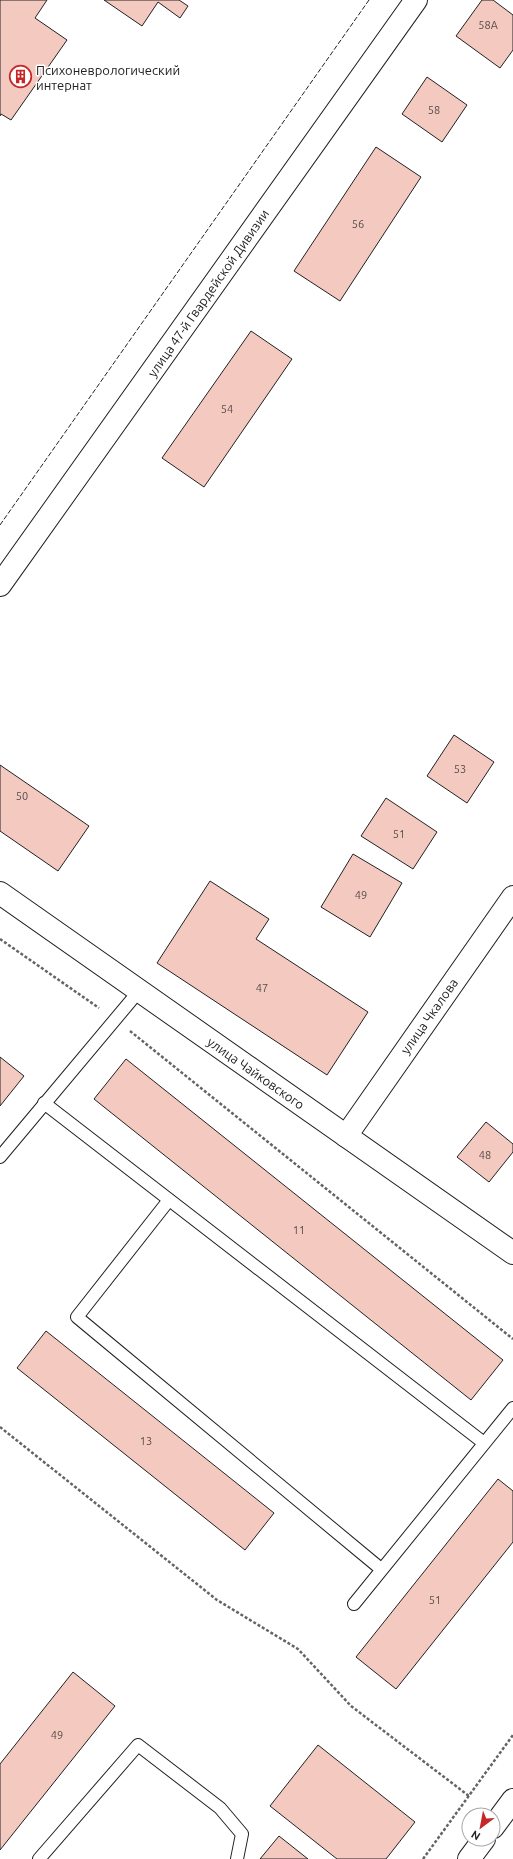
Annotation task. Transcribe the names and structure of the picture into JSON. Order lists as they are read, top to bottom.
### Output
{
  "streets": {
    "street": ["улица 47-й Гвардейской Дивизии", "улица Чкалова", "улица Чайковского"]
  },
  "crossings": [
    ["улица Чкалова", "улица Чайковского"]
  ],
  "places": {
    "building": ["Психоневрологический интернат"]
  },
  "house_numbers": [
    "58А",
    "58",
    "56",
    "54",
    "53",
    "50",
    "51",
    "49",
    "47",
    "48",
    "11",
    "13",
    "51",
    "49"
  ],
  "north": "bottom left"
}
